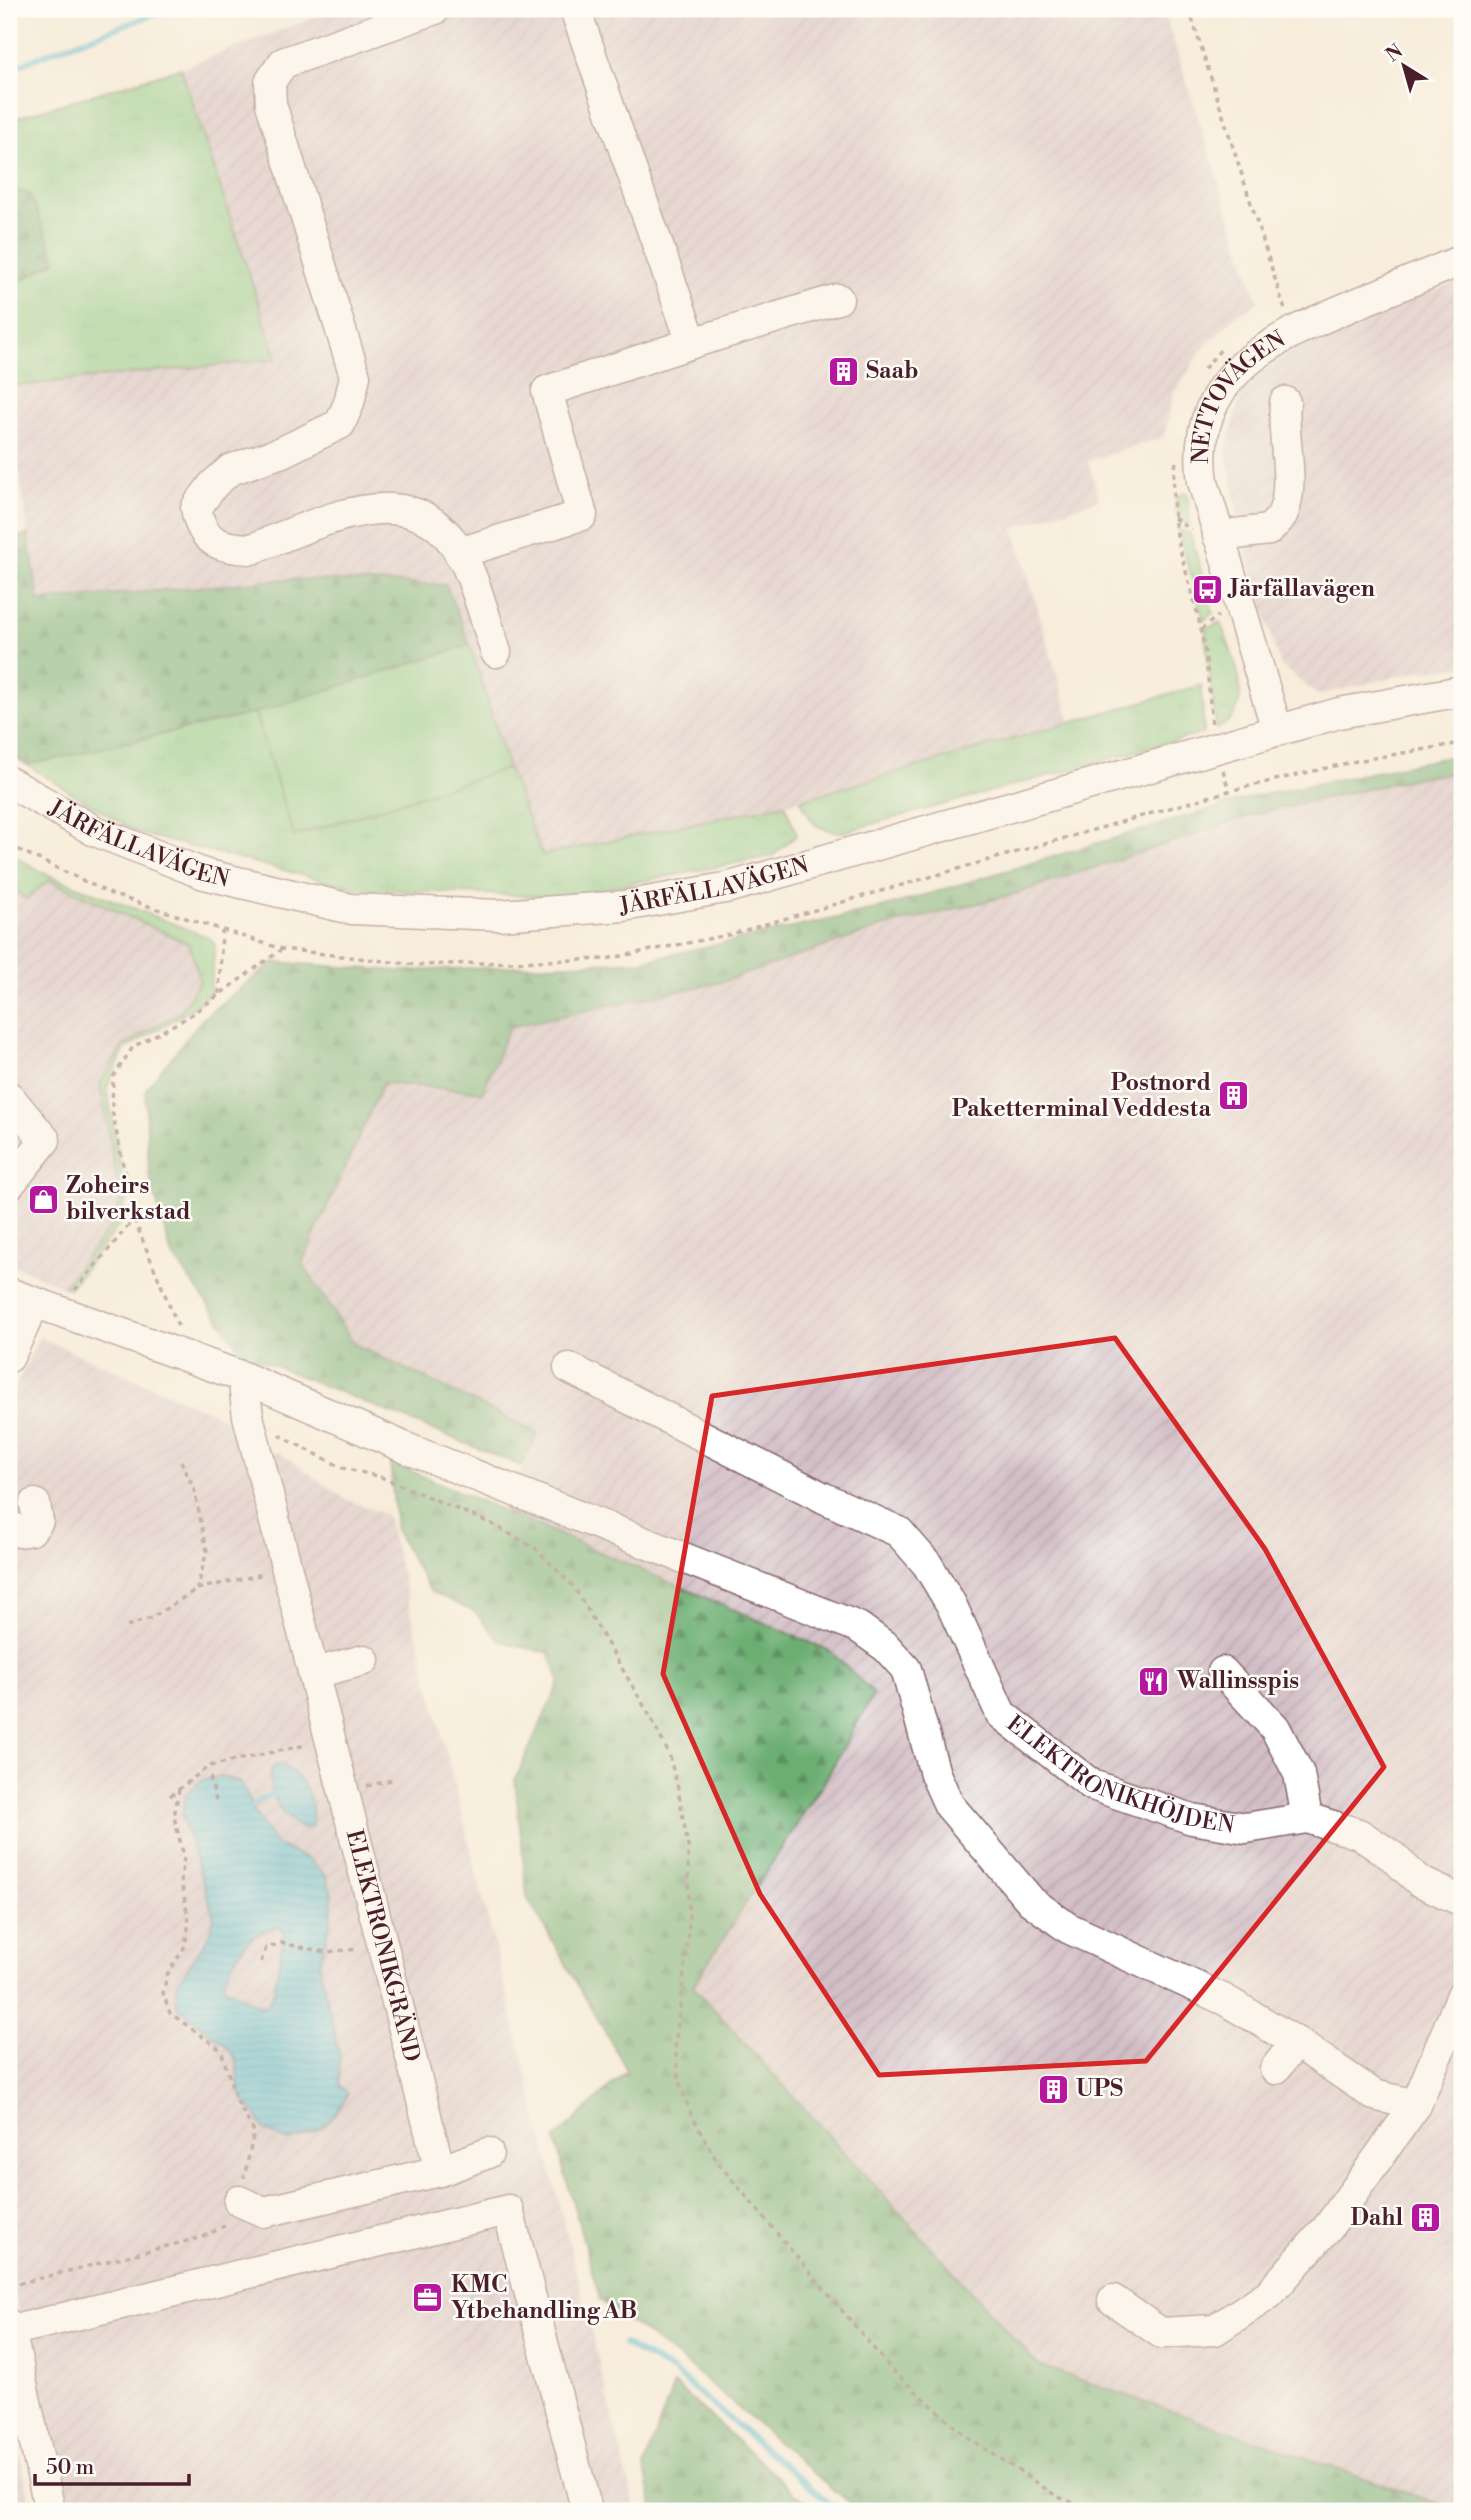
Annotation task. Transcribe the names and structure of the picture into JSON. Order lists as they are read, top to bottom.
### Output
{
  "streets": {
    "street": [
      "NETTOVÄGEN",
      "JÄRFÄLLAVÄGEN",
      "ELEKTRONIKHÖJDEN",
      "ELEKTRONIKGRÄND"
    ]
  },
  "crossings": [
    ["NETTOVÄGEN", "JÄRFÄLLAVÄGEN"]
  ],
  "places": {
    "building": [
      "Saab",
      "Postnord Paketterminal Veddesta",
      "UPS",
      "Dahl"
    ],
    "bus stop": ["Järfällavägen"],
    "shop": ["Zoheirs bilverkstad"],
    "restaurant": ["Wallinsspis"],
    "office": ["KMC Ytbehandling AB"]
  },
  "scale_bar": "50 m",
  "north": "top left"
}
